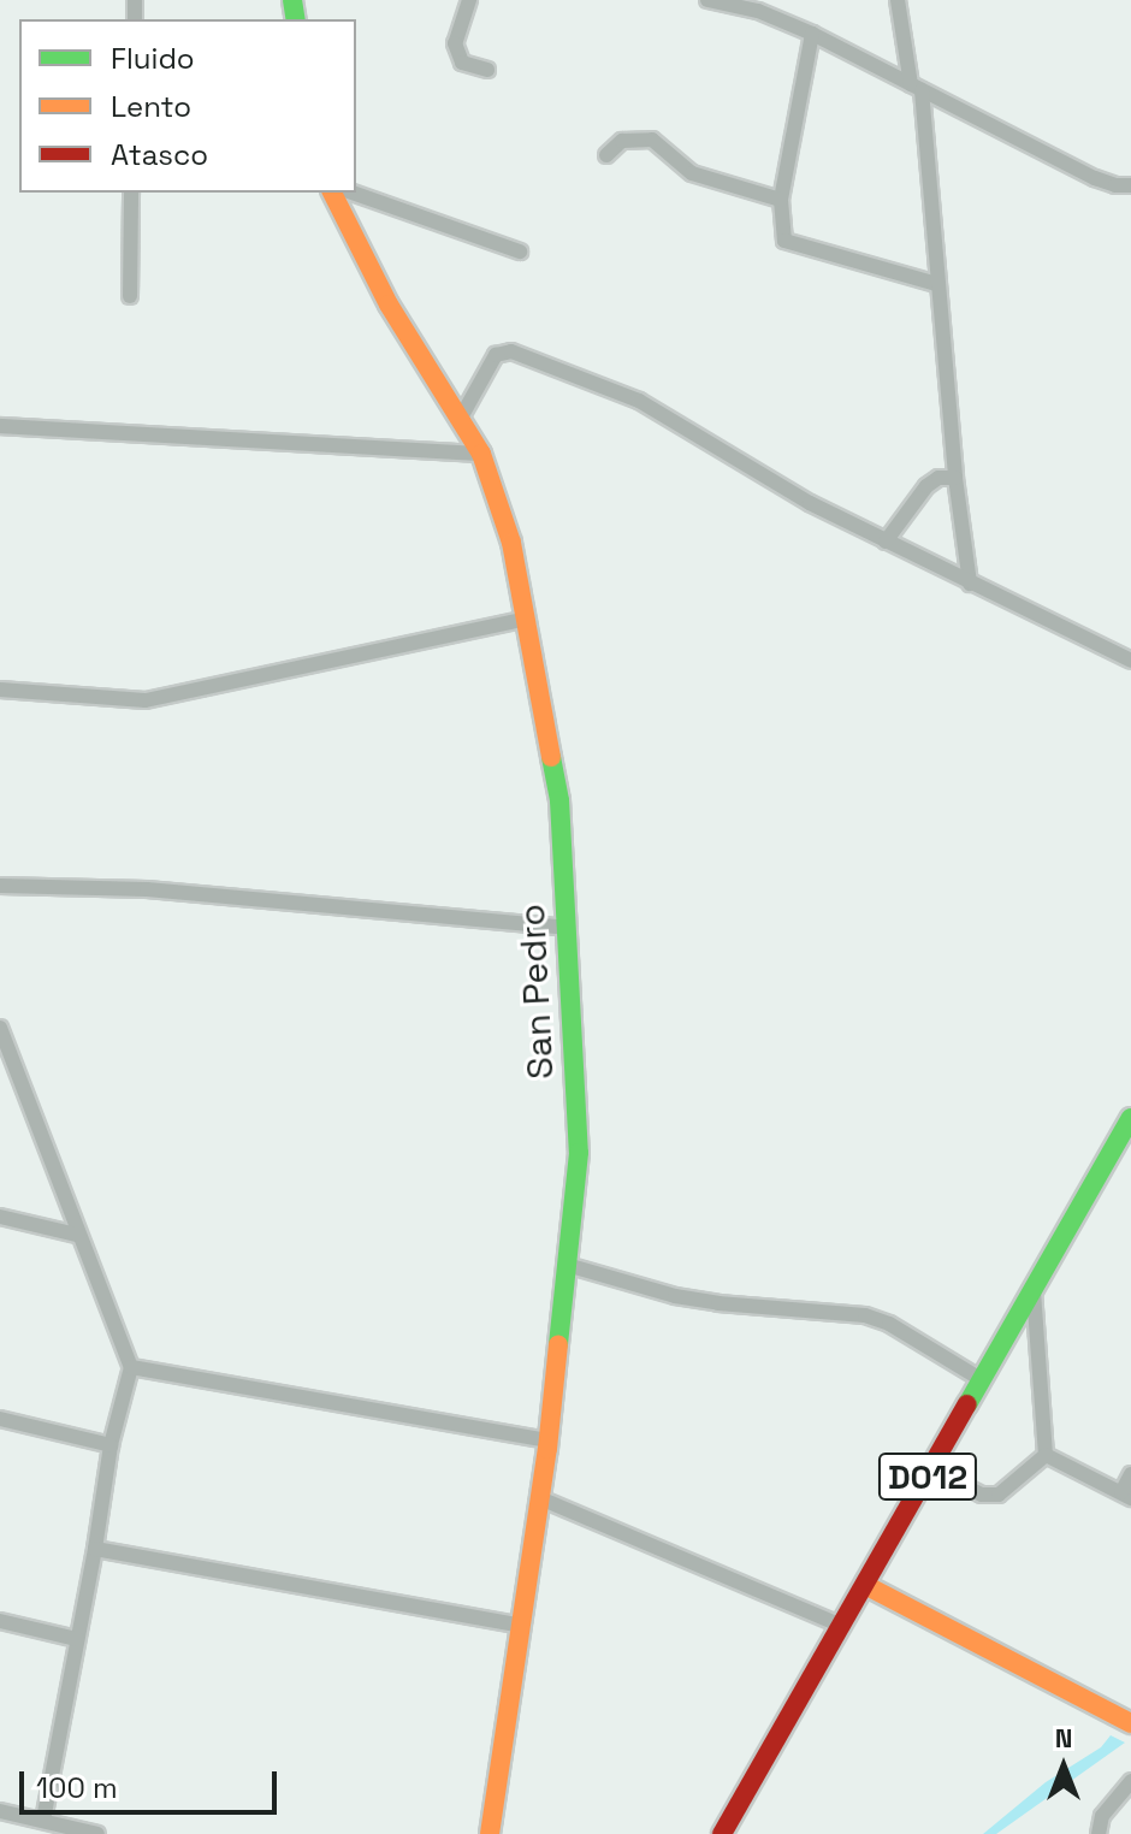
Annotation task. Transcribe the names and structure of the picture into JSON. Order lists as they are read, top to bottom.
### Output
{
  "streets": {
    "main road": ["San Pedro", "D012"]
  },
  "legend": ["Fluido", "Lento", "Atasco"],
  "scale_bar": "100 m",
  "north": "top"
}
